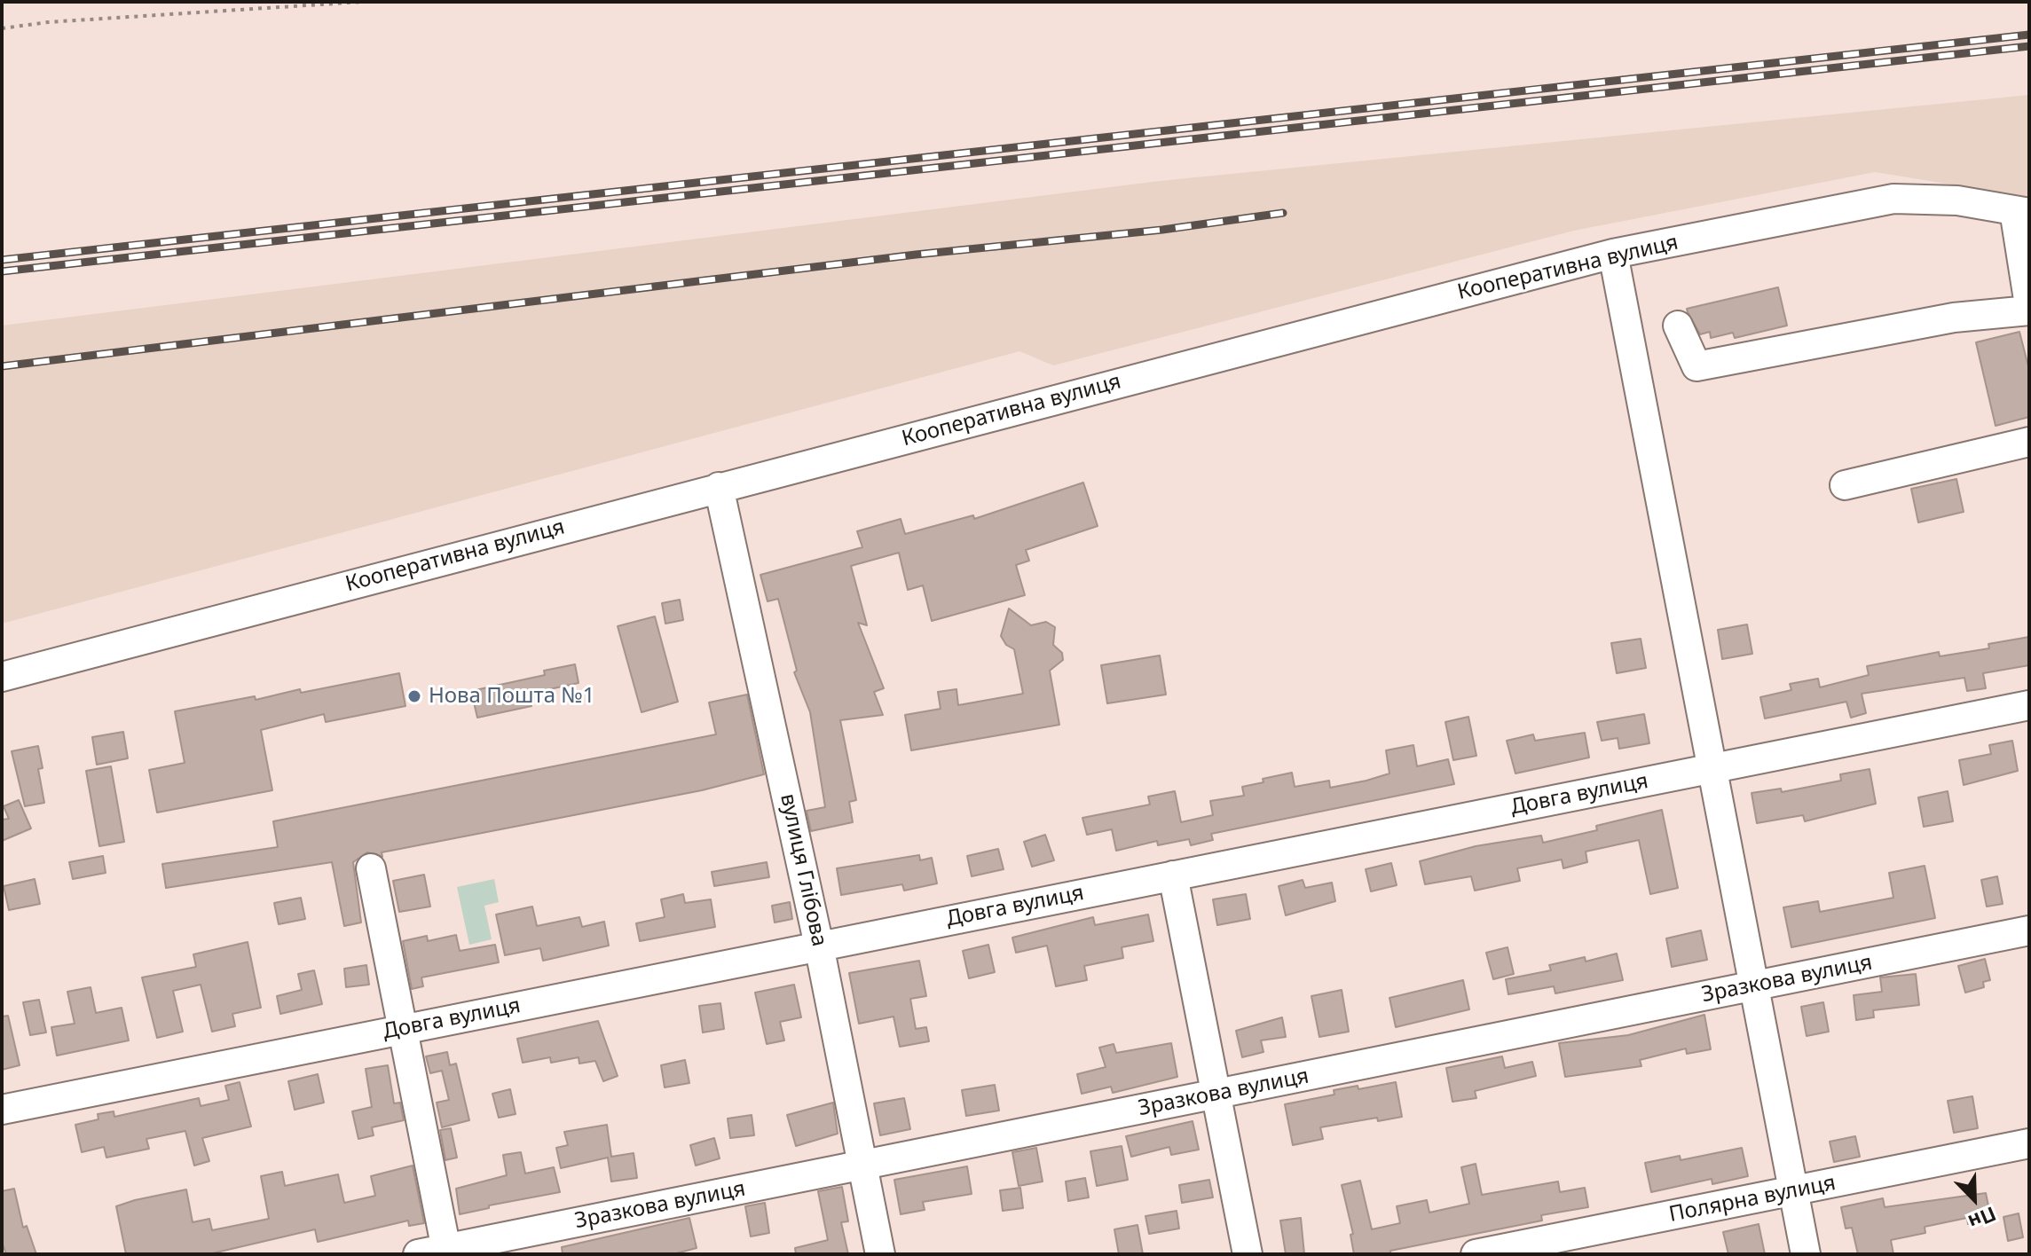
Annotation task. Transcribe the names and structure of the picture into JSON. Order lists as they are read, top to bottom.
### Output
{
  "streets": {
    "street": [
      "Кооперативна вулиця",
      "Довга вулиця",
      "вулиця Глібова",
      "Зразкова вулиця",
      "Полярна вулиця"
    ]
  },
  "crossings": [
    ["Кооперативна вулиця", "вулиця Глібова"],
    ["Довга вулиця", "вулиця Глібова"],
    ["вулиця Глібова", "Зразкова вулиця"]
  ],
  "places": ["Нова Пошта №1"],
  "north": "bottom right"
}
